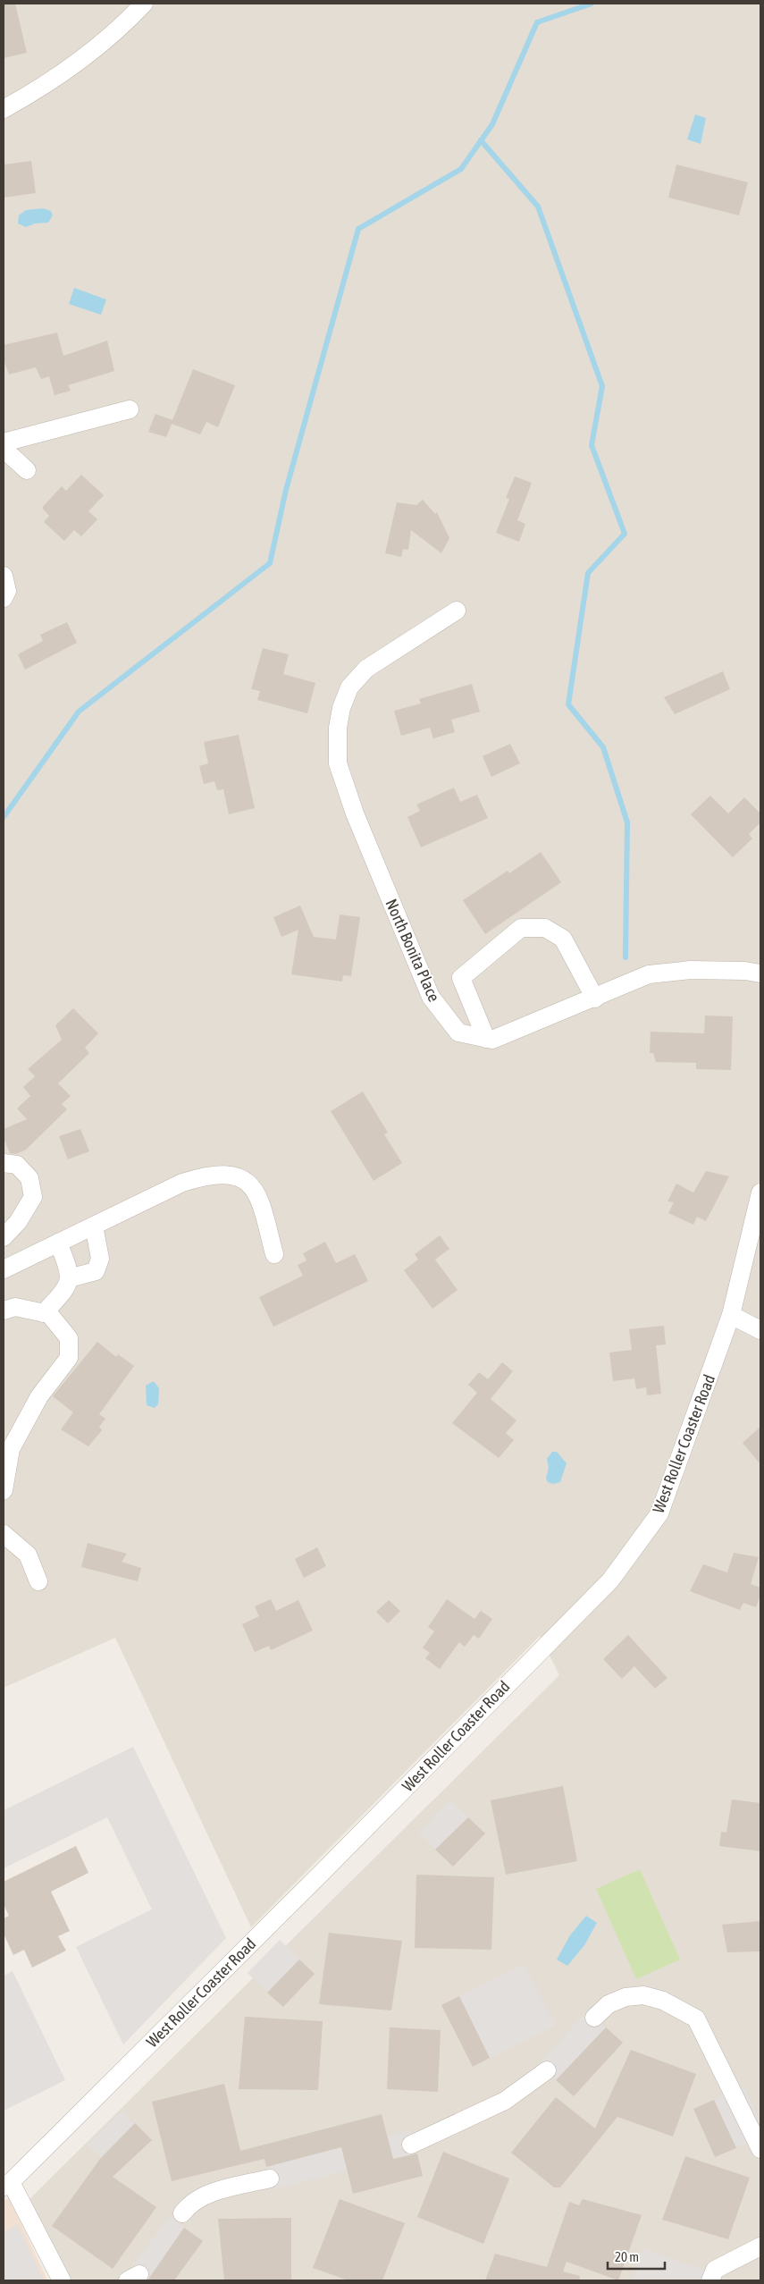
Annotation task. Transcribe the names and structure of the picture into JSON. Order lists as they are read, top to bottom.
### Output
{
  "streets": {
    "street": ["North Bonita Place", "West Roller Coaster Road"]
  },
  "scale_bar": "20 m"
}
